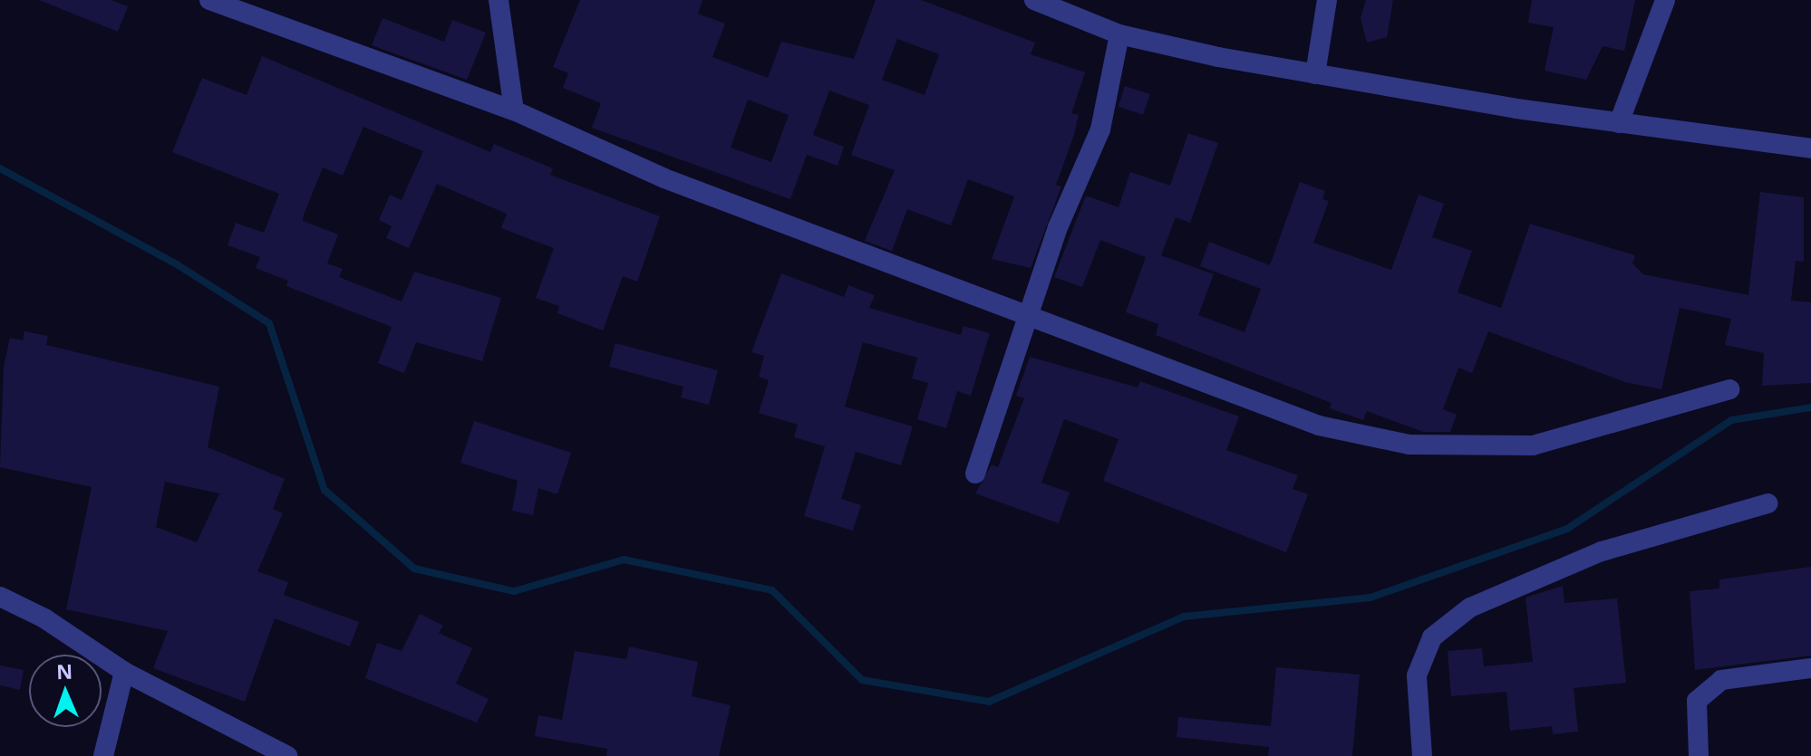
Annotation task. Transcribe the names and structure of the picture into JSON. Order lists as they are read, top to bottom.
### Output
{
  "north": "top"
}
